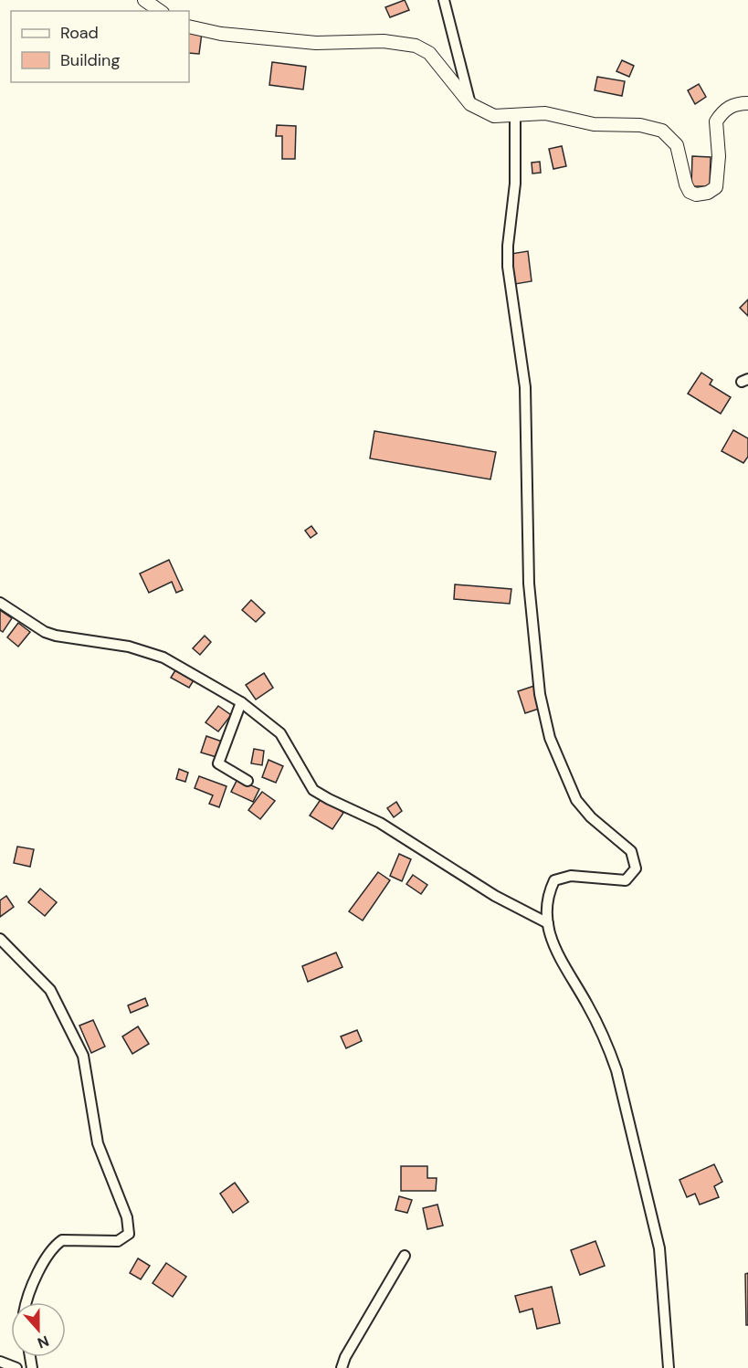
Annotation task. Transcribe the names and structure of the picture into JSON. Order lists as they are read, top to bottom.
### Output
{
  "legend": ["Road", "Building"],
  "north": "bottom"
}
